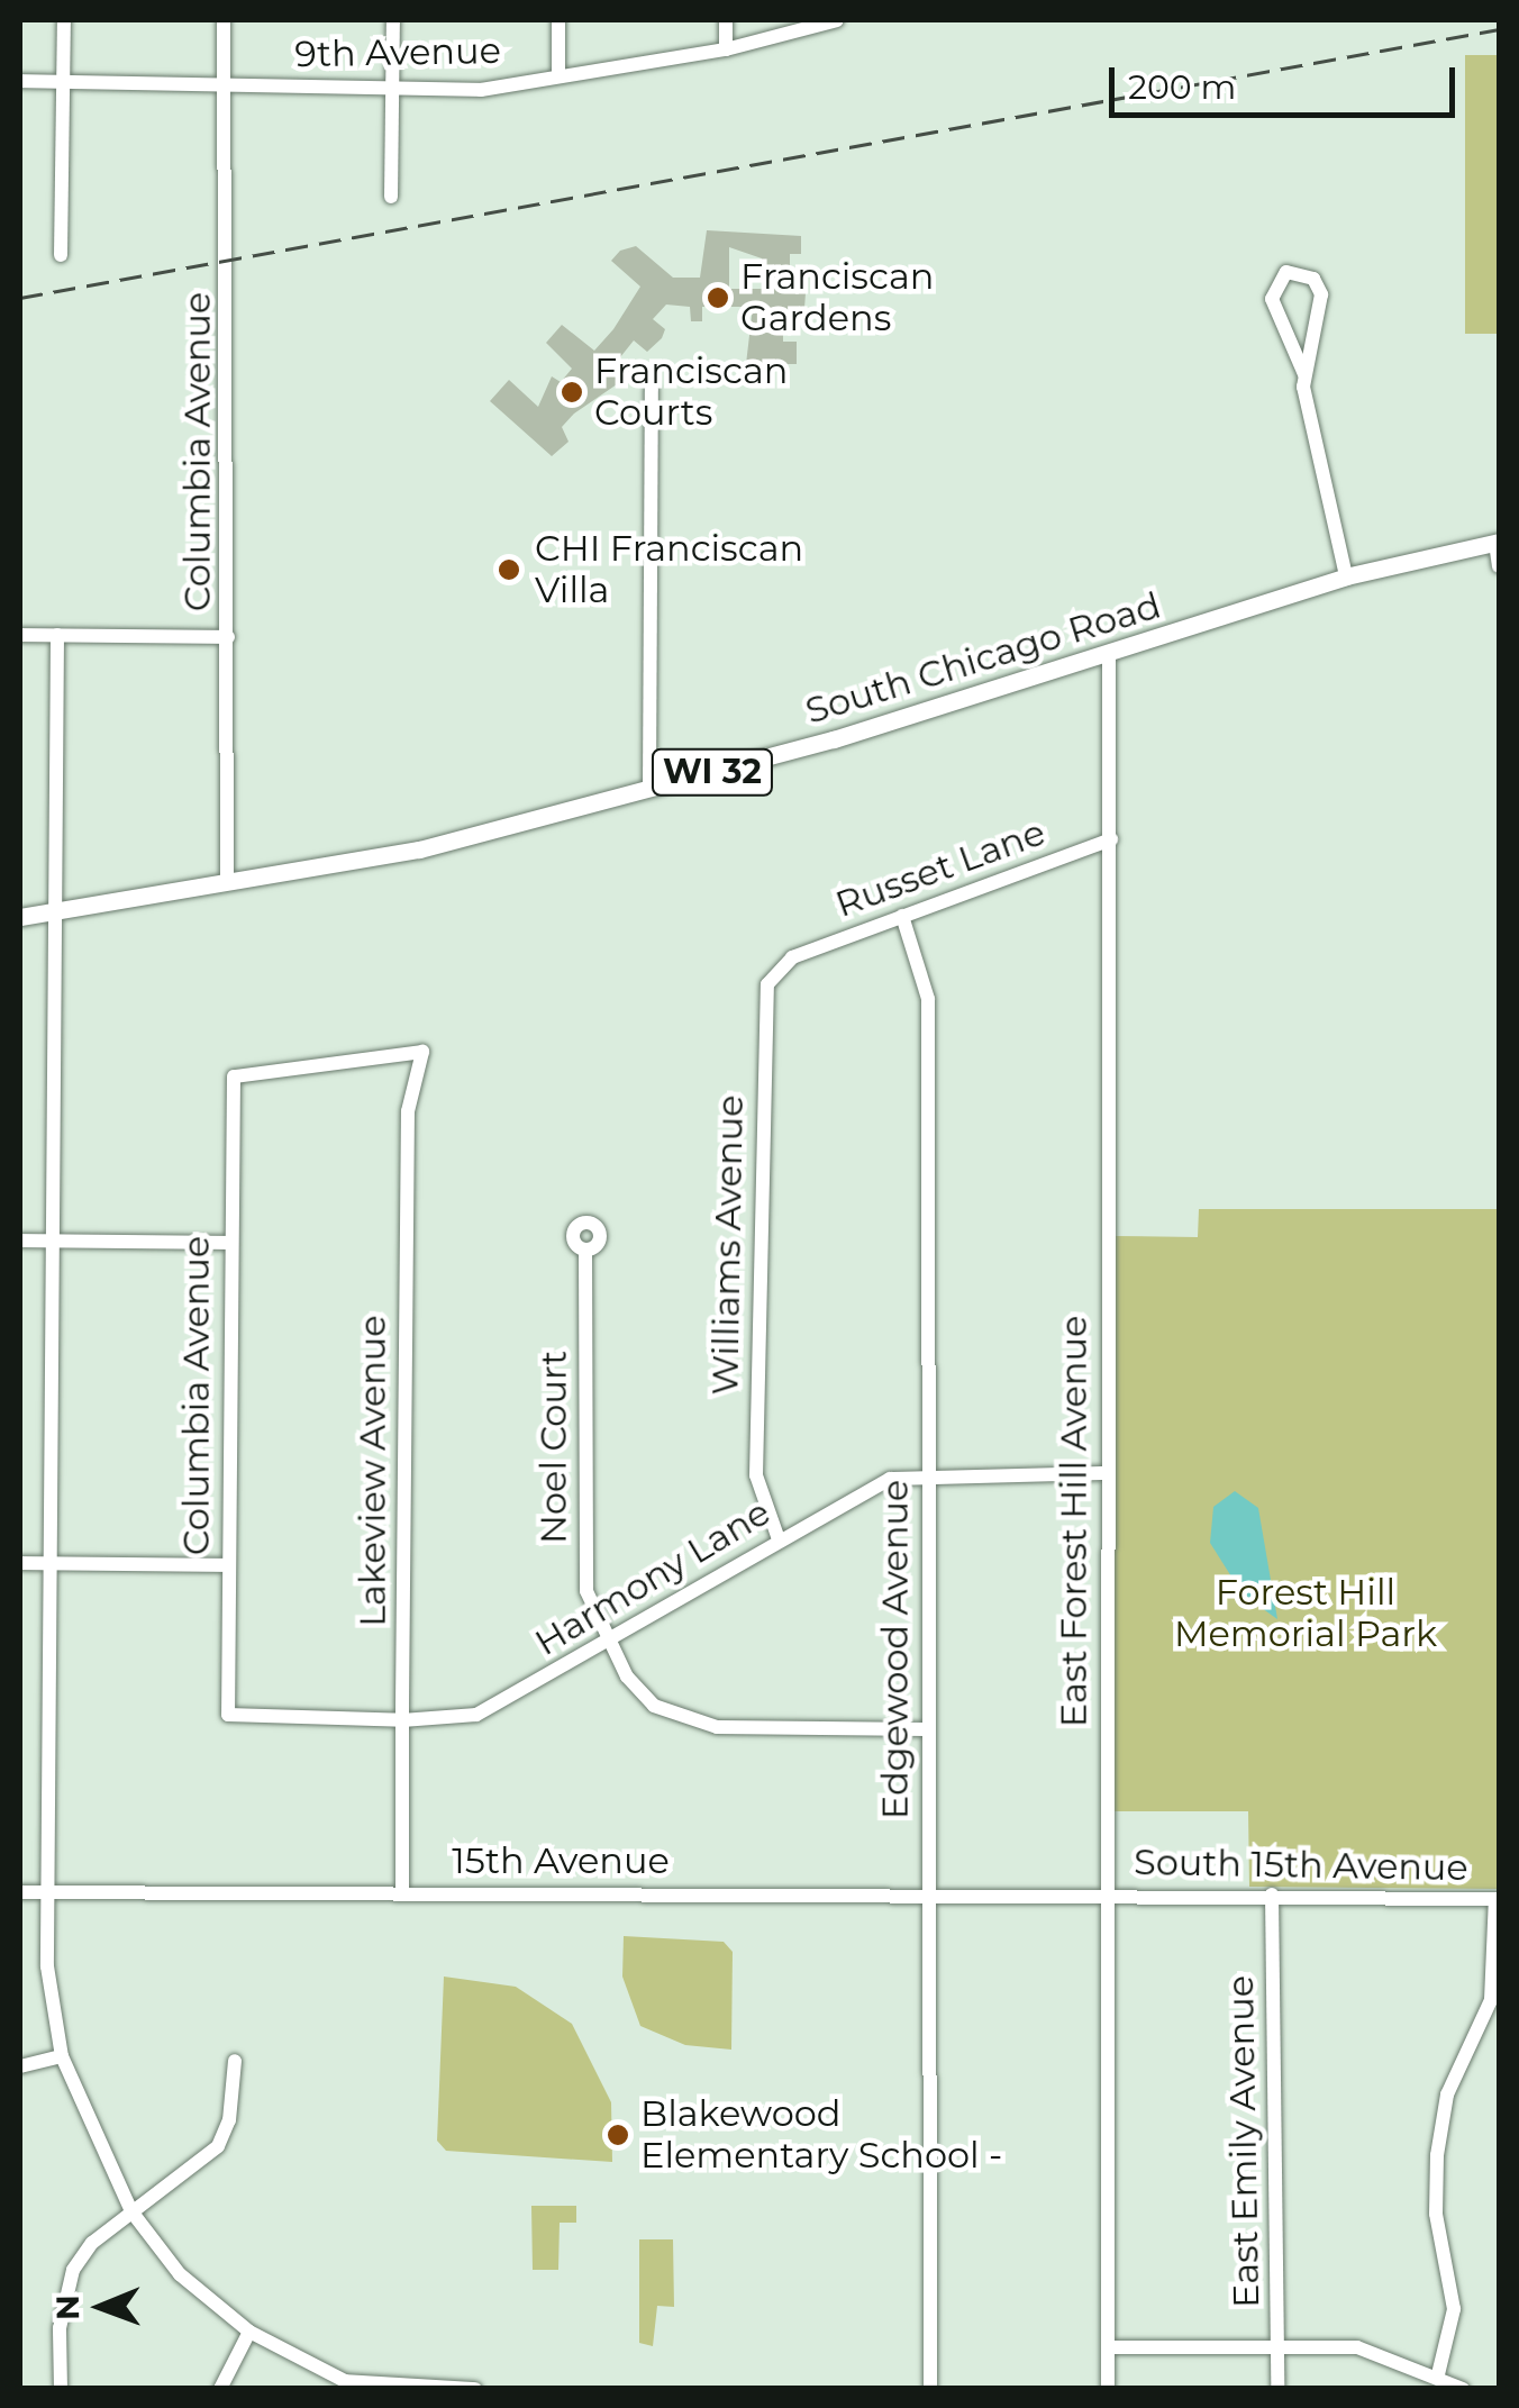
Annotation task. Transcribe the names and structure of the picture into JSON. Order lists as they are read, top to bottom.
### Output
{
  "streets": {
    "main road": ["South Chicago Road", "WI 32"],
    "street": [
      "9th Avenue",
      "Columbia Avenue",
      "Russet Lane",
      "Williams Avenue",
      "Noel Court",
      "Lakeview Avenue",
      "East Forest Hill Avenue",
      "Harmony Lane",
      "Edgewood Avenue",
      "15th Avenue",
      "South 15th Avenue",
      "East Emily Avenue"
    ]
  },
  "crossings": [
    ["9th Avenue", "Columbia Avenue"],
    ["Columbia Avenue", "South Chicago Road"],
    ["Columbia Avenue", "Lakeview Avenue"],
    ["Columbia Avenue", "Harmony Lane"],
    ["South Chicago Road", "East Forest Hill Avenue"],
    ["Russet Lane", "Williams Avenue"],
    ["Russet Lane", "East Forest Hill Avenue"],
    ["Russet Lane", "Edgewood Avenue"],
    ["Williams Avenue", "Harmony Lane"],
    ["Noel Court", "Harmony Lane"],
    ["Noel Court", "Edgewood Avenue"],
    ["Lakeview Avenue", "Harmony Lane"],
    ["Lakeview Avenue", "15th Avenue"],
    ["East Forest Hill Avenue", "Harmony Lane"],
    ["East Forest Hill Avenue", "15th Avenue"],
    ["East Forest Hill Avenue", "South 15th Avenue"],
    ["Harmony Lane", "Edgewood Avenue"],
    ["Edgewood Avenue", "15th Avenue"],
    ["15th Avenue", "South 15th Avenue"],
    ["South 15th Avenue", "East Emily Avenue"]
  ],
  "parks": ["Forest Hill Memorial Park"],
  "places": [
    "Franciscan Gardens",
    "Franciscan Courts",
    "CHI Franciscan Villa",
    "Blakewood Elementary School -"
  ],
  "scale_bar": "200 m",
  "north": "left"
}
